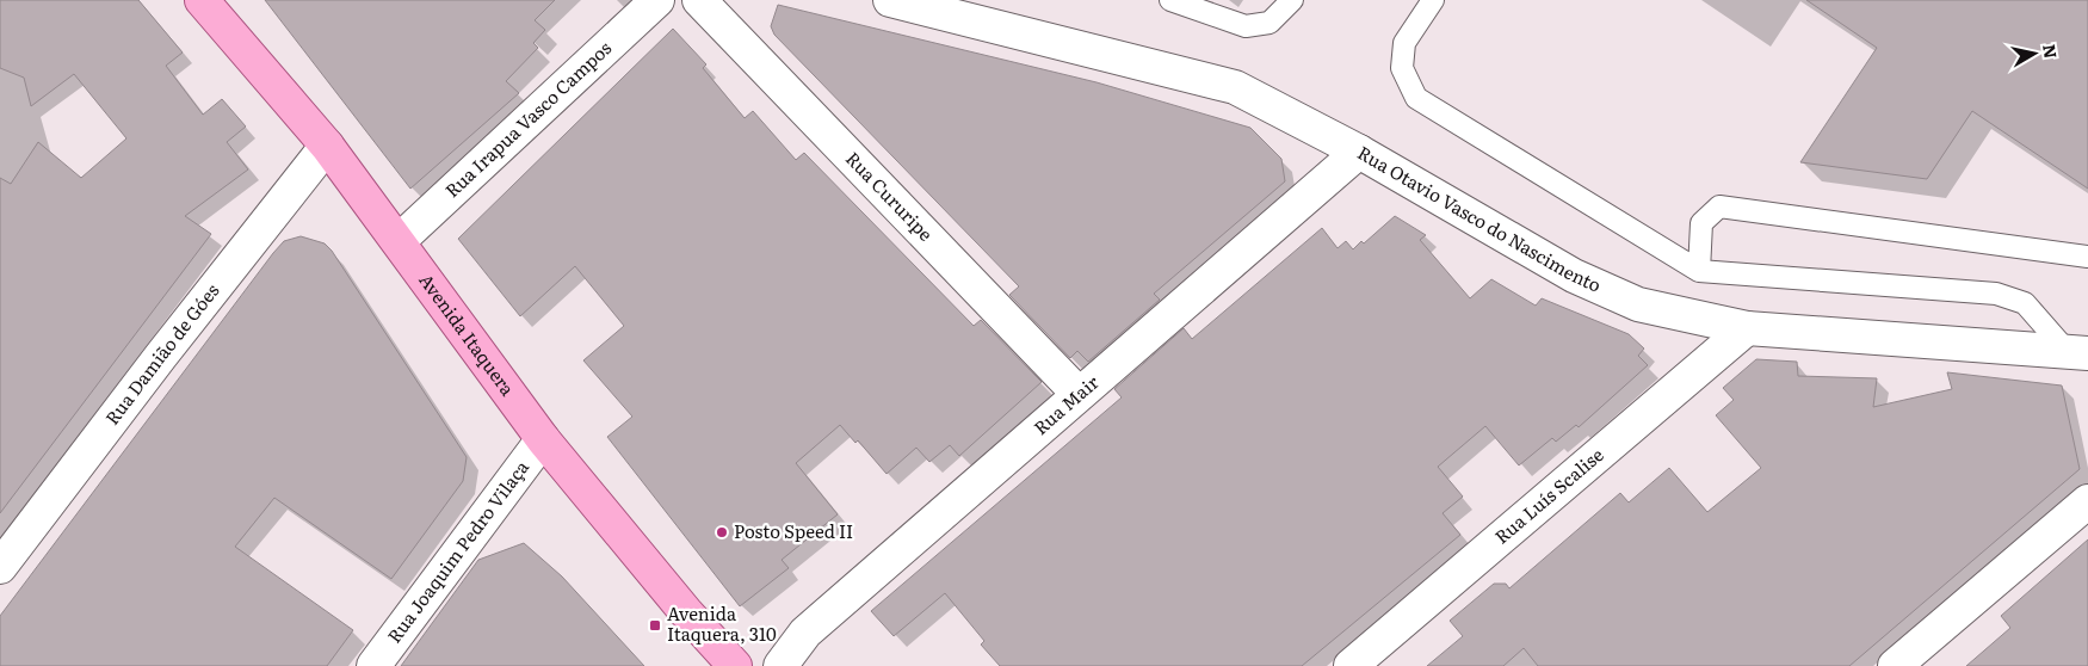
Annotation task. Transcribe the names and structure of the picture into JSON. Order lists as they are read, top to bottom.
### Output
{
  "streets": {
    "main road": ["Avenida Itaquera"],
    "street": [
      "Rua Irapua Vasco Campos",
      "Rua Cururipe",
      "Rua Otavio Vasco do Nascimento",
      "Rua Damião de Góes",
      "Rua Mair",
      "Rua Luís Scalise",
      "Rua Joaquim Pedro Vilaça"
    ]
  },
  "crossings": [
    ["Rua Irapua Vasco Campos", "Avenida Itaquera"],
    ["Rua Cururipe", "Rua Mair"],
    ["Rua Otavio Vasco do Nascimento", "Rua Mair"],
    ["Rua Otavio Vasco do Nascimento", "Rua Luís Scalise"],
    ["Avenida Itaquera", "Rua Damião de Góes"],
    ["Avenida Itaquera", "Rua Joaquim Pedro Vilaça"]
  ],
  "places": {
    "other": ["Posto Speed II"],
    "transit": ["Avenida Itaquera, 310"]
  },
  "north": "right"
}
